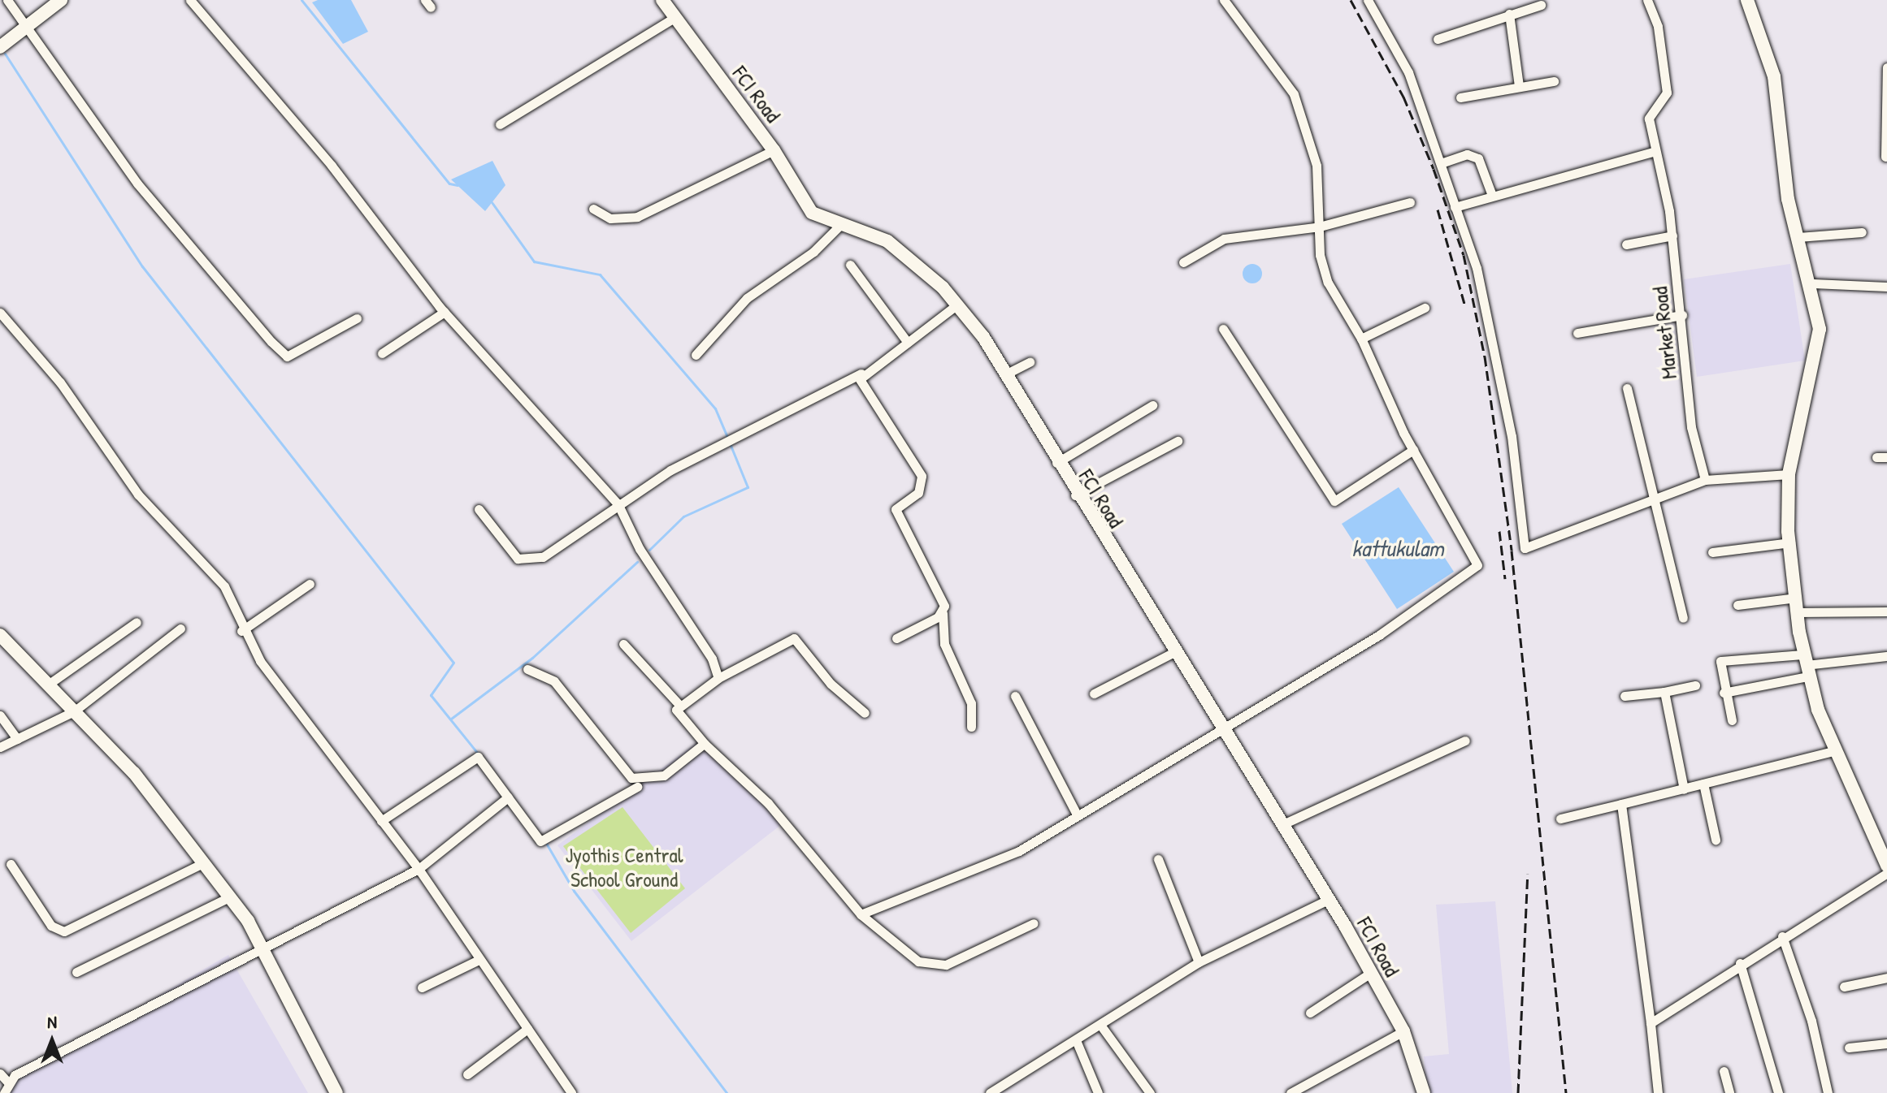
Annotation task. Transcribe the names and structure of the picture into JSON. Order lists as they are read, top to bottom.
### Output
{
  "streets": {
    "street": ["FCI Road", "Market Road"]
  },
  "water": ["kattukulam"],
  "parks": ["Jyothis Central School Ground"],
  "north": "top"
}
